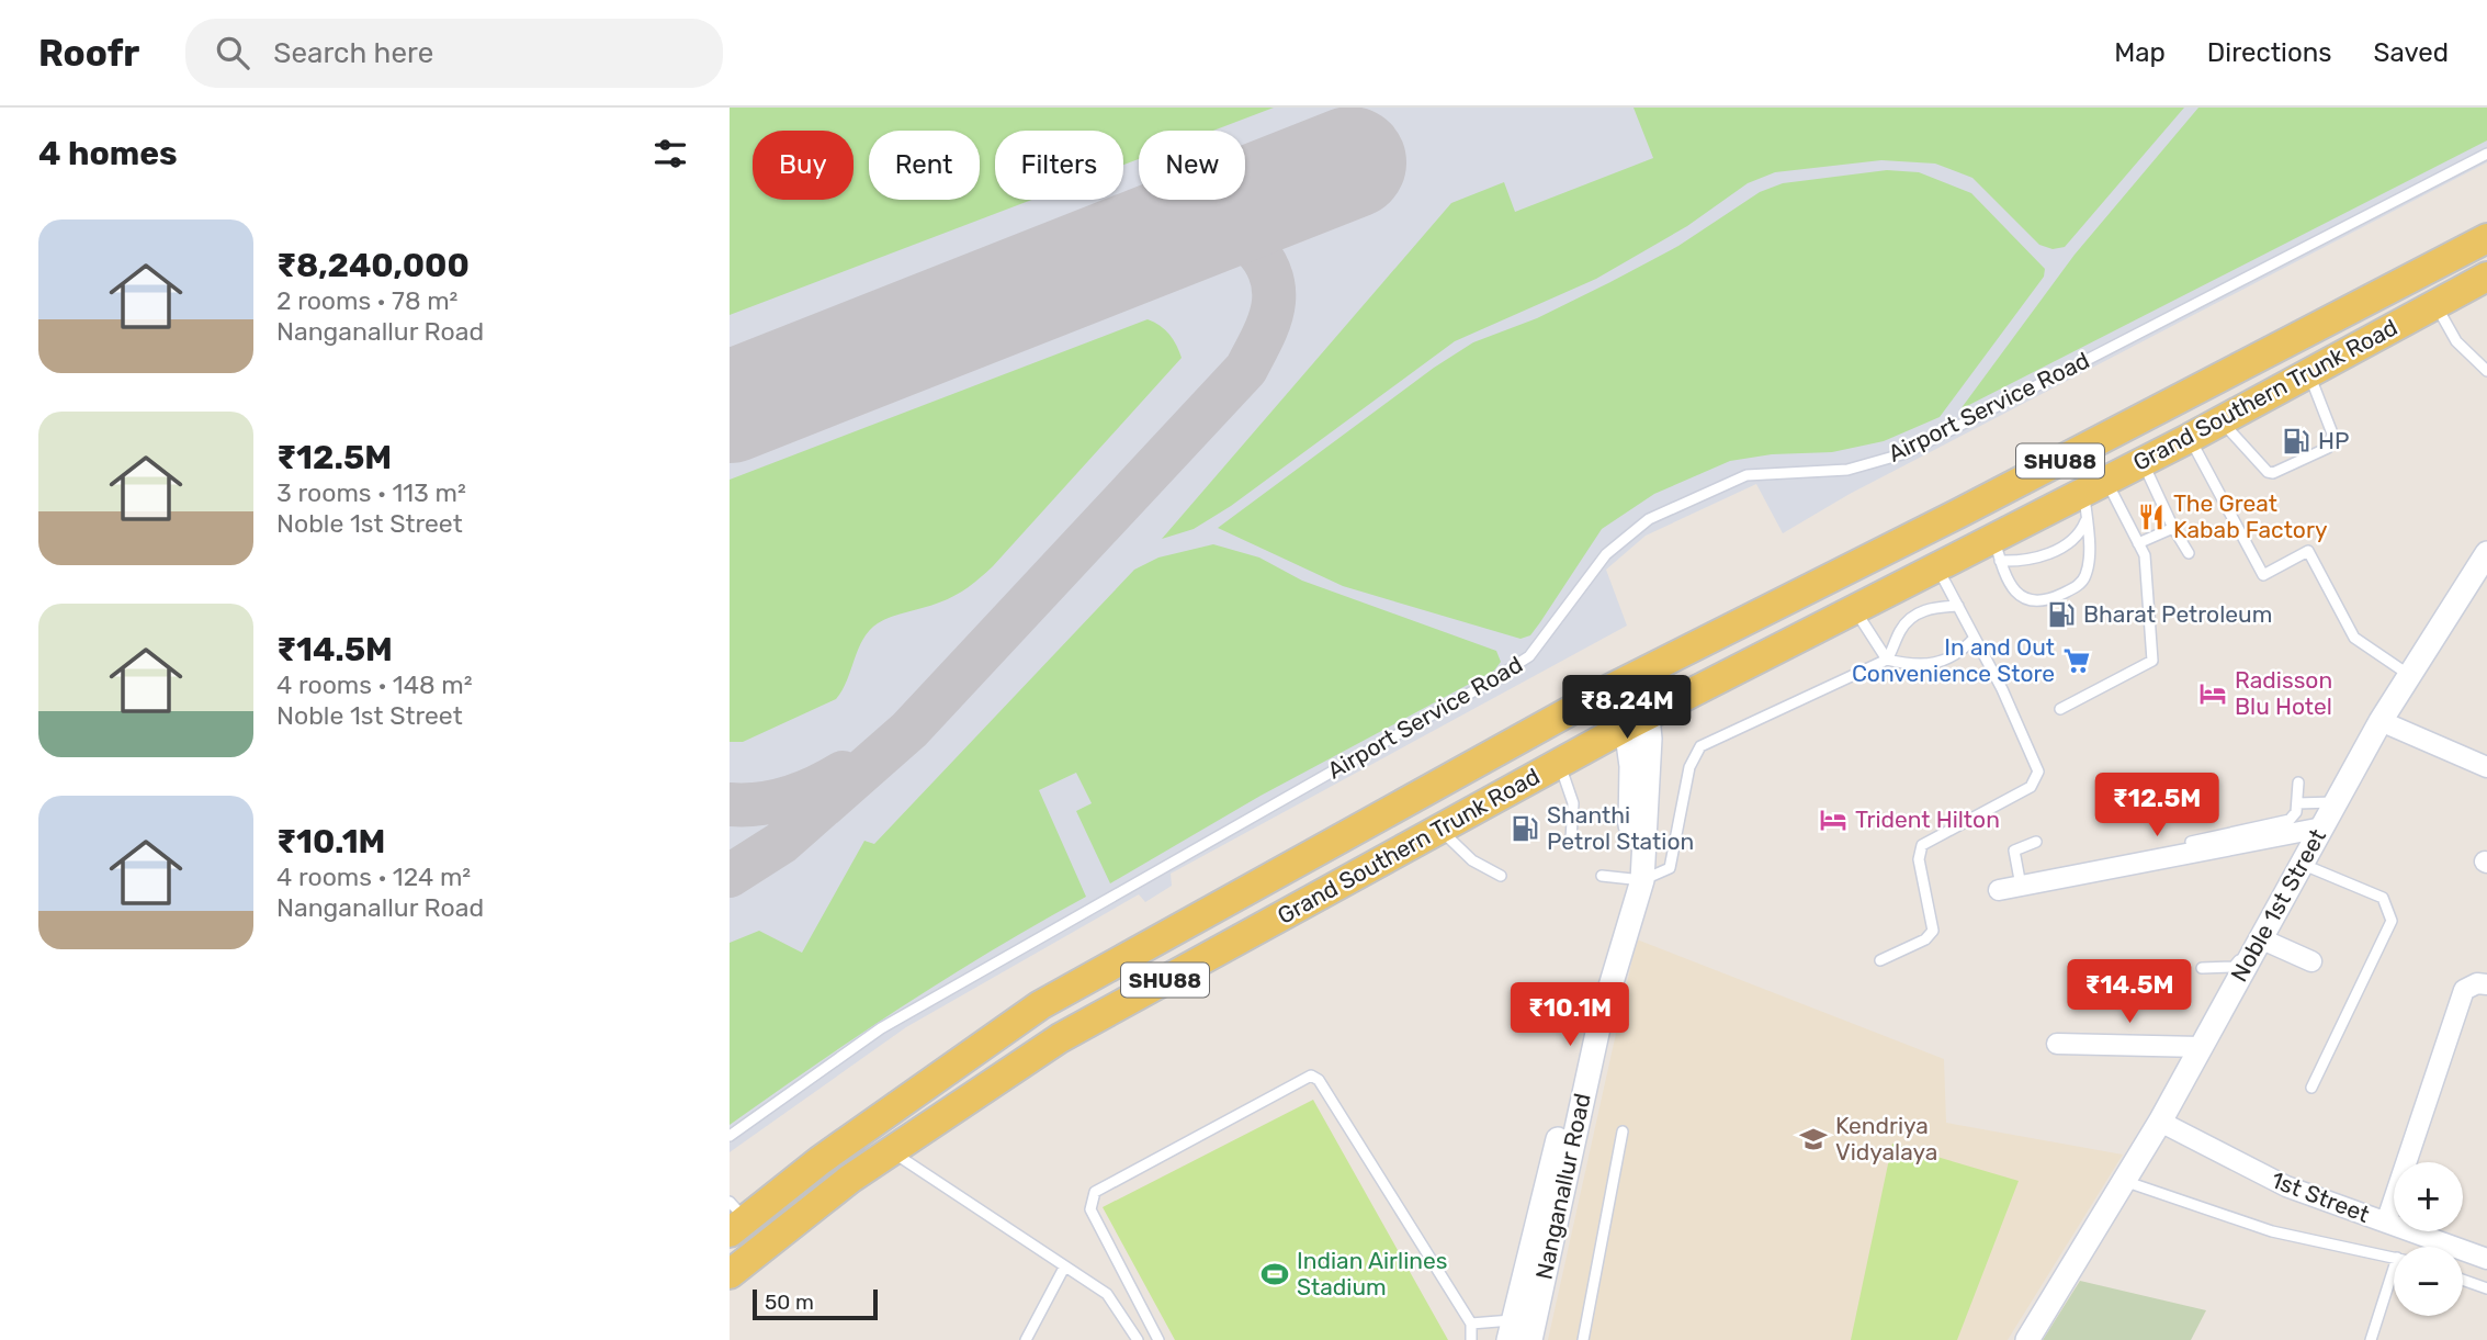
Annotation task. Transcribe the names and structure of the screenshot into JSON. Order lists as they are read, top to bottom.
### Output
{
  "streets": {
    "main road": ["Grand Southern Trunk Road", "SHU88"],
    "street": ["Noble 1st Street", "Nanganallur Road", "1st Street"],
    "lane": ["Airport Service Road"]
  },
  "crossings": [
    ["Grand Southern Trunk Road", "Nanganallur Road"],
    ["Noble 1st Street", "1st Street"]
  ],
  "places": {
    "fuel station": ["HP", "Bharat Petroleum", "Shanthi Petrol Station"],
    "restaurant": ["The Great Kabab Factory"],
    "supermarket": ["In and Out Convenience Store"],
    "hotel": ["Radisson Blu Hotel", "Trident Hilton"],
    "school or university": ["Kendriya Vidyalaya"],
    "sports": ["Indian Airlines Stadium"]
  },
  "scale_bar": "50 m",
  "page": {
    "header": "Roofr",
    "search": "Search here",
    "nav": ["Map", "Directions", "Saved"],
    "heading": "4 homes",
    "chip": [
      "Buy",
      "Rent",
      "Filters",
      "New"
    ],
    "list": [
      {
        "name": "₹8,240,000",
        "note": "2 rooms · 78 m² · Nanganallur Road"
      },
      {
        "name": "₹12.5M",
        "note": "3 rooms · 113 m² · Noble 1st Street"
      },
      {
        "name": "₹14.5M",
        "note": "4 rooms · 148 m² · Noble 1st Street"
      },
      {
        "name": "₹10.1M",
        "note": "4 rooms · 124 m² · Nanganallur Road"
      }
    ],
    "price": [
      "₹8.24M",
      "₹12.5M",
      "₹14.5M",
      "₹10.1M"
    ],
    "map_buttons": ["+", "−"],
    "scale": "50 m"
  }
}
